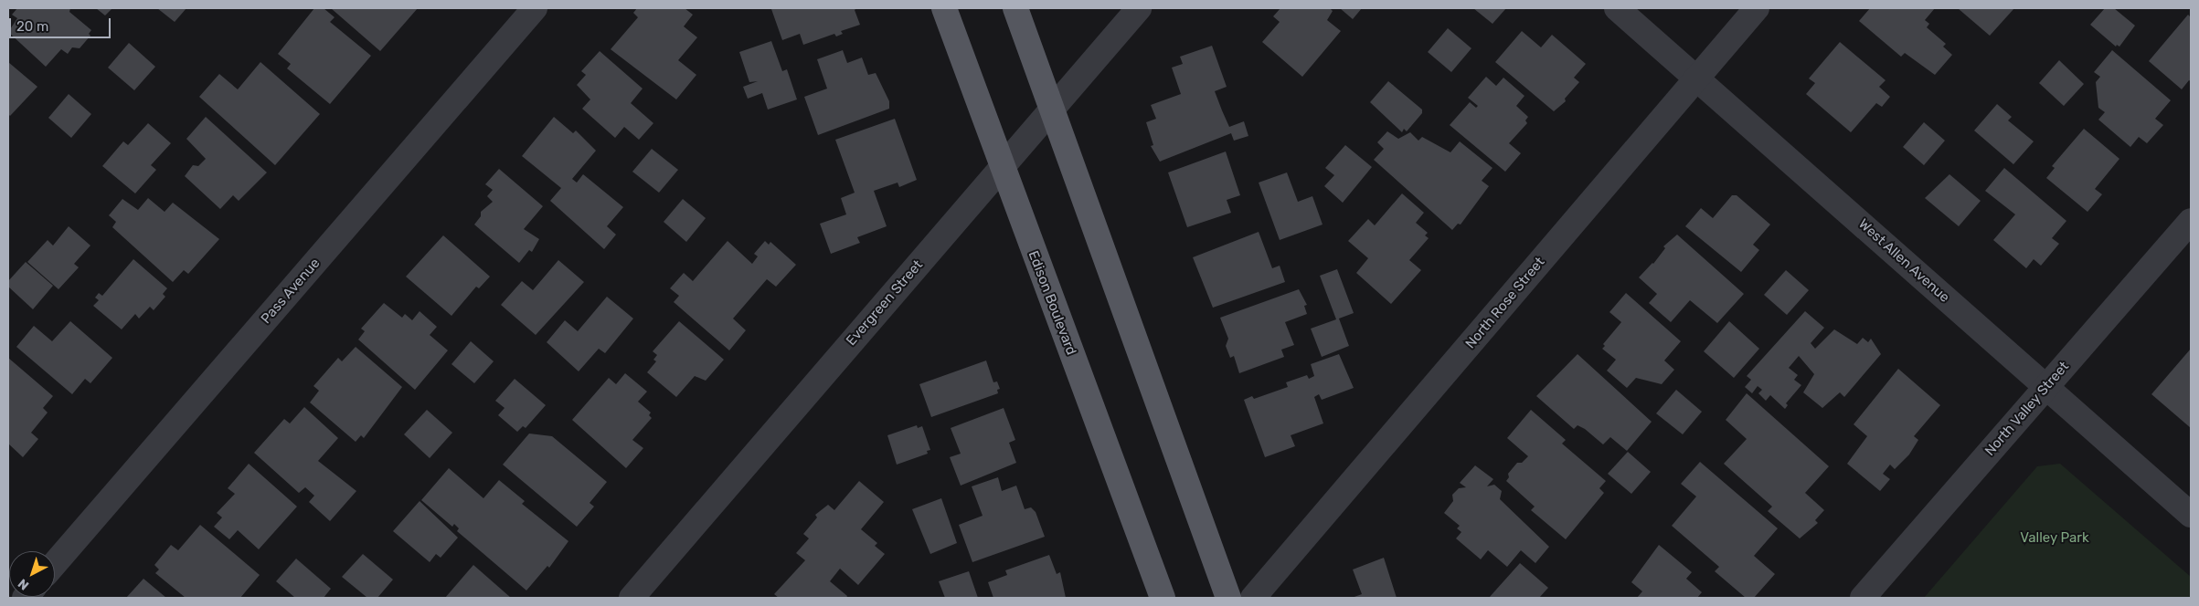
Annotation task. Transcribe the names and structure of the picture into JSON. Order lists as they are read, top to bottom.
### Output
{
  "streets": {
    "main road": ["Edison Boulevard"],
    "street": [
      "West Allen Avenue",
      "Pass Avenue",
      "Evergreen Street",
      "North Rose Street",
      "North Valley Street"
    ]
  },
  "crossings": [
    ["West Allen Avenue", "North Rose Street"],
    ["West Allen Avenue", "North Valley Street"],
    ["Evergreen Street", "Edison Boulevard"]
  ],
  "parks": ["Valley Park"],
  "scale_bar": "20 m",
  "north": "bottom left"
}
